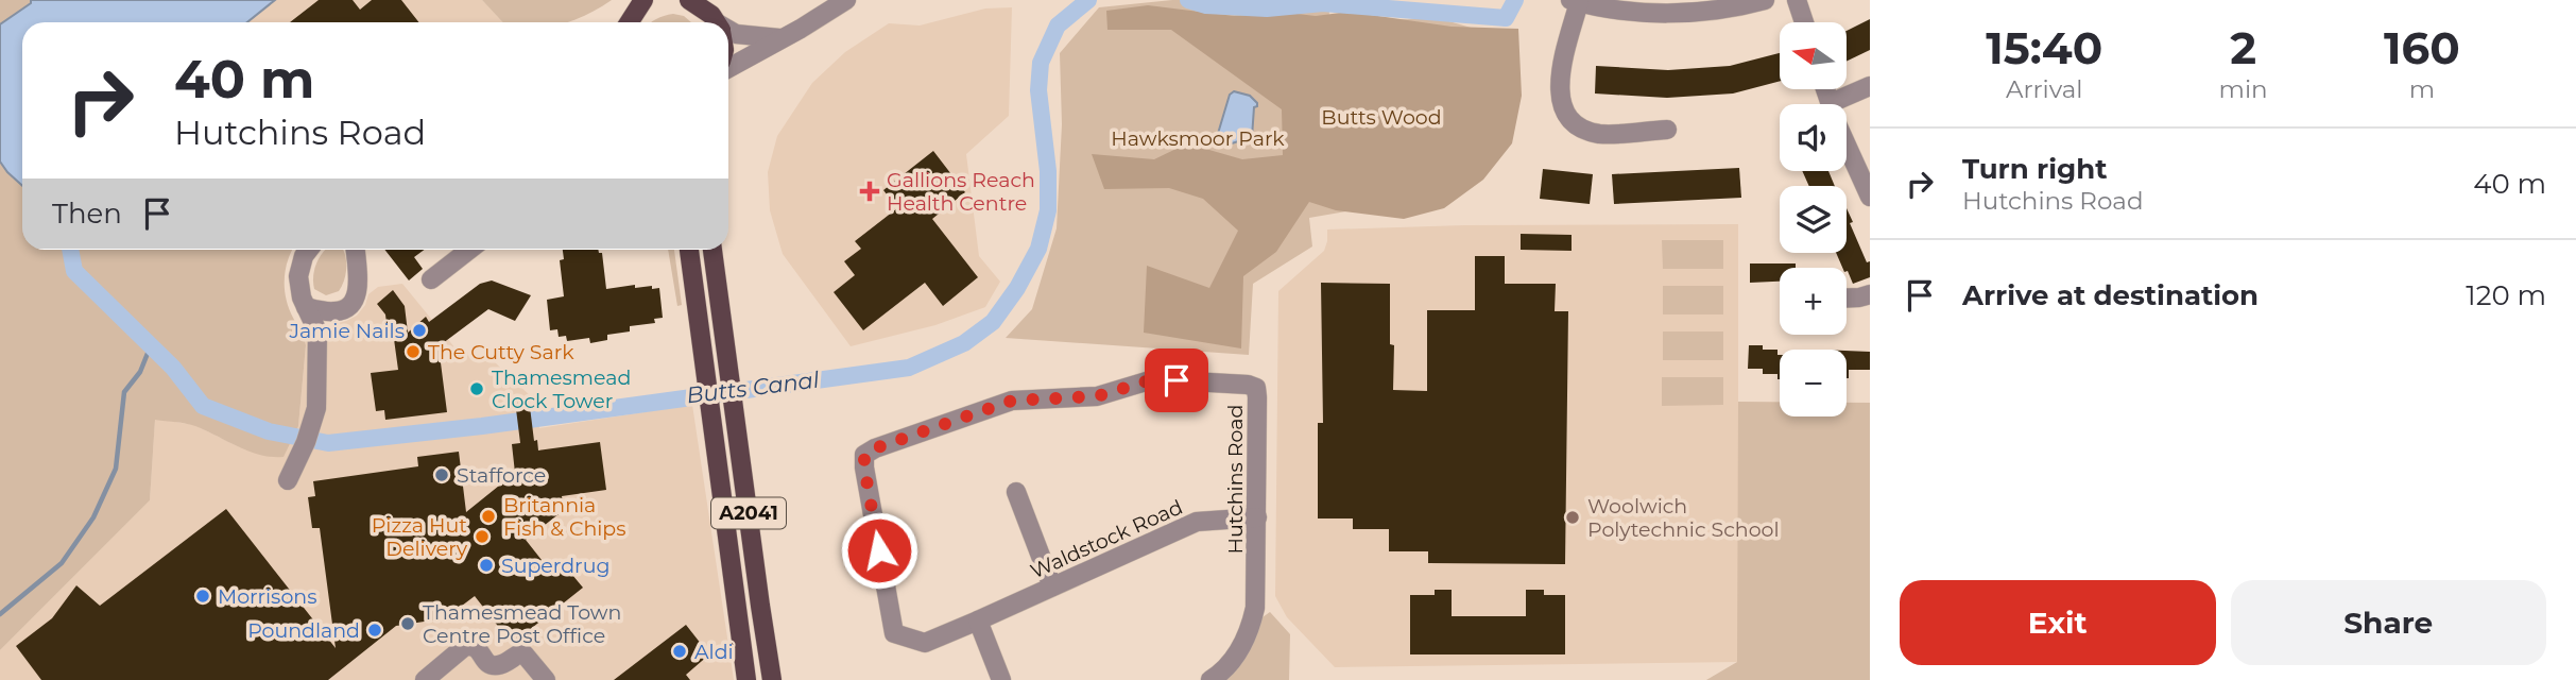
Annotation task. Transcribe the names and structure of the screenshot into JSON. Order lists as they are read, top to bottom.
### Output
{
  "streets": {
    "main road": ["A2041"],
    "street": ["Hutchins Road", "Waldstock Road"]
  },
  "crossings": [
    ["Hutchins Road", "Waldstock Road"]
  ],
  "water": ["Butts Canal"],
  "parks": ["Butts Wood", "Hawksmoor Park"],
  "places": {
    "health": ["Gallions Reach Health Centre"],
    "other": [
      "Jamie Nails",
      "The Cutty Sark",
      "Thamesmead Clock Tower",
      "Stafforce",
      "Britannia Fish & Chips",
      "Woolwich Polytechnic School",
      "Pizza Hut Delivery",
      "Superdrug",
      "Morrisons",
      "Thamesmead Town Centre Post Office",
      "Poundland",
      "Aldi"
    ]
  },
  "north": "left",
  "page": {
    "eta": [
      "15:40",
      "Arrival",
      "2",
      "min",
      "160",
      "m"
    ],
    "map_buttons": ["+", "−"],
    "turn": ["40 m", "Hutchins Road"],
    "list": [
      {
        "name": "Turn right",
        "note": "Hutchins Road",
        "value": "40 m"
      },
      {
        "name": "Arrive at destination",
        "value": "120 m"
      }
    ],
    "then": "Then",
    "buttons": ["Exit", "Share"]
  }
}
